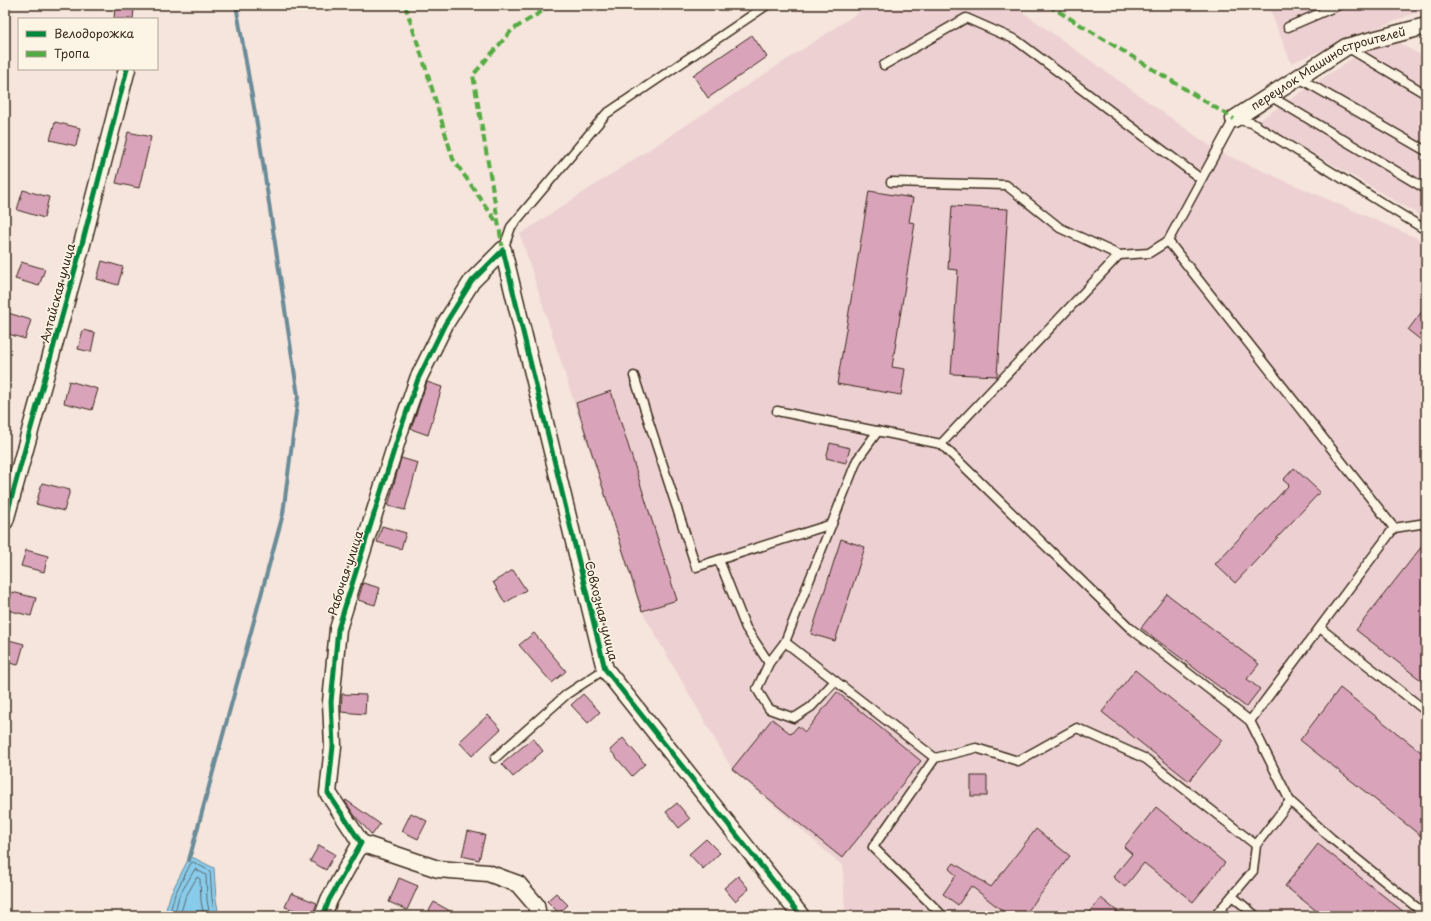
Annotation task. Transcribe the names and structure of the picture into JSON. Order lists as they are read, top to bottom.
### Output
{
  "streets": {
    "street": [
      "переулок Машиностроителей",
      "Алтайская улица",
      "Рабочая улица",
      "Совхозная улица"
    ]
  },
  "crossings": [
    ["Рабочая улица", "Совхозная улица"]
  ],
  "legend": ["Велодорожка", "Тропа"]
}
